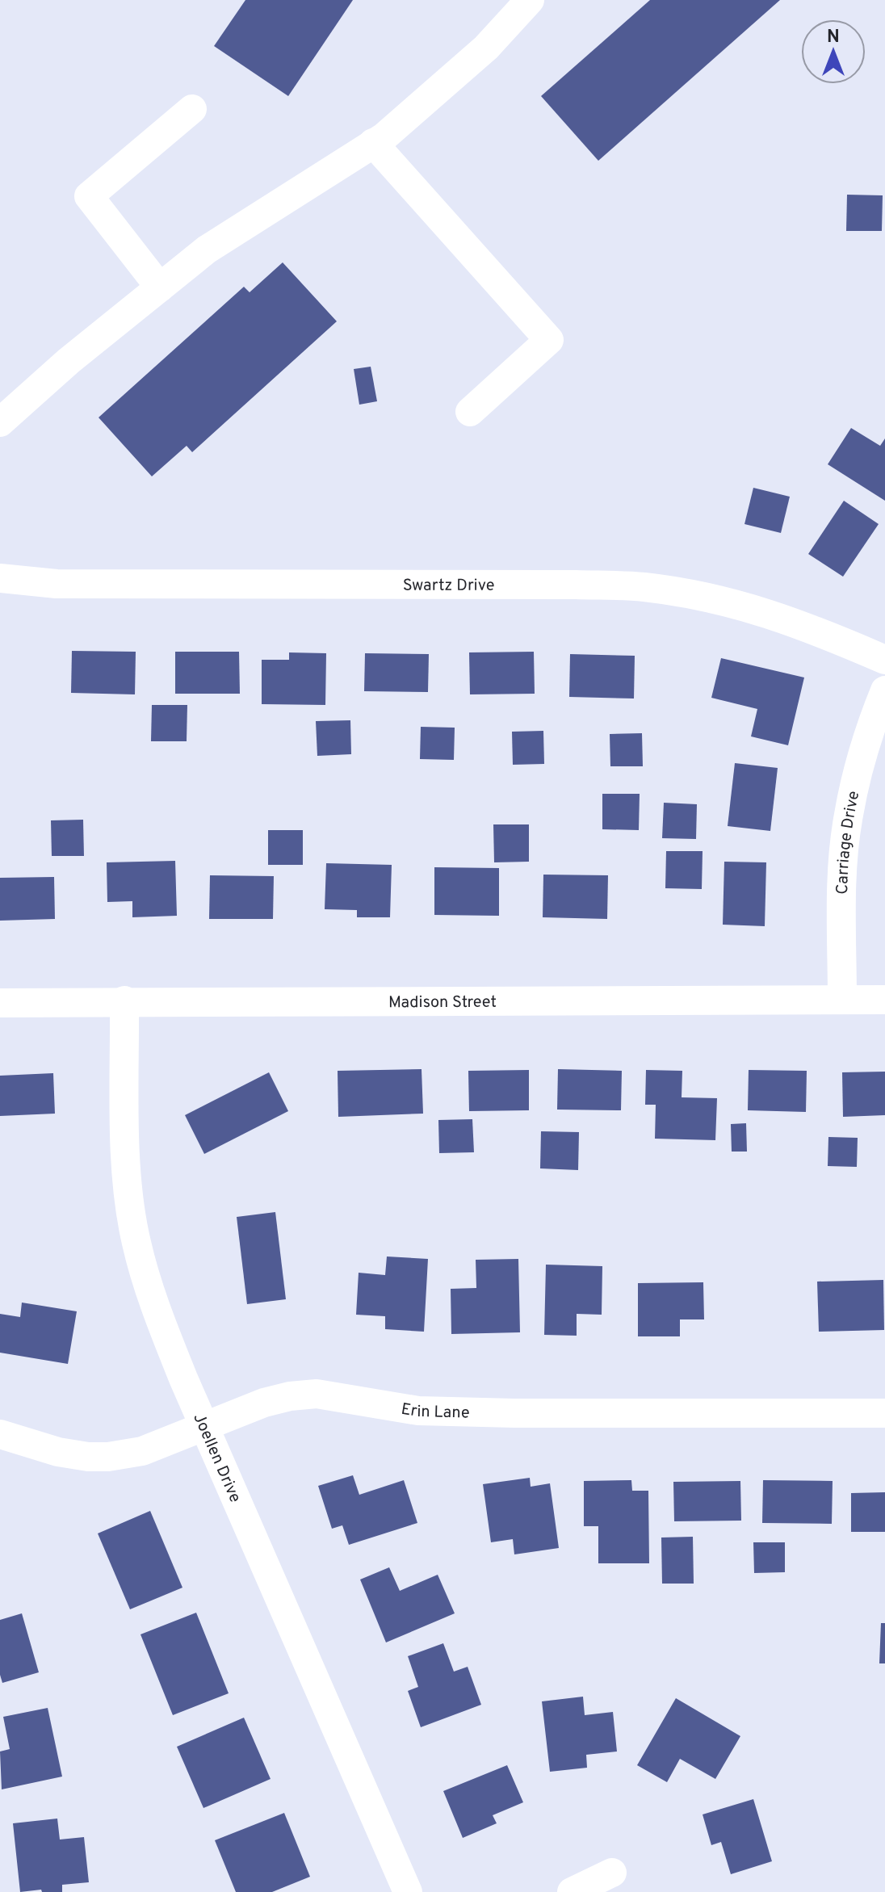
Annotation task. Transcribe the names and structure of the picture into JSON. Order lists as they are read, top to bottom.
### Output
{
  "streets": {
    "street": [
      "Swartz Drive",
      "Carriage Drive",
      "Madison Street",
      "Erin Lane",
      "Joellen Drive"
    ]
  },
  "crossings": [
    ["Carriage Drive", "Madison Street"],
    ["Madison Street", "Joellen Drive"],
    ["Erin Lane", "Joellen Drive"]
  ],
  "north": "top"
}
